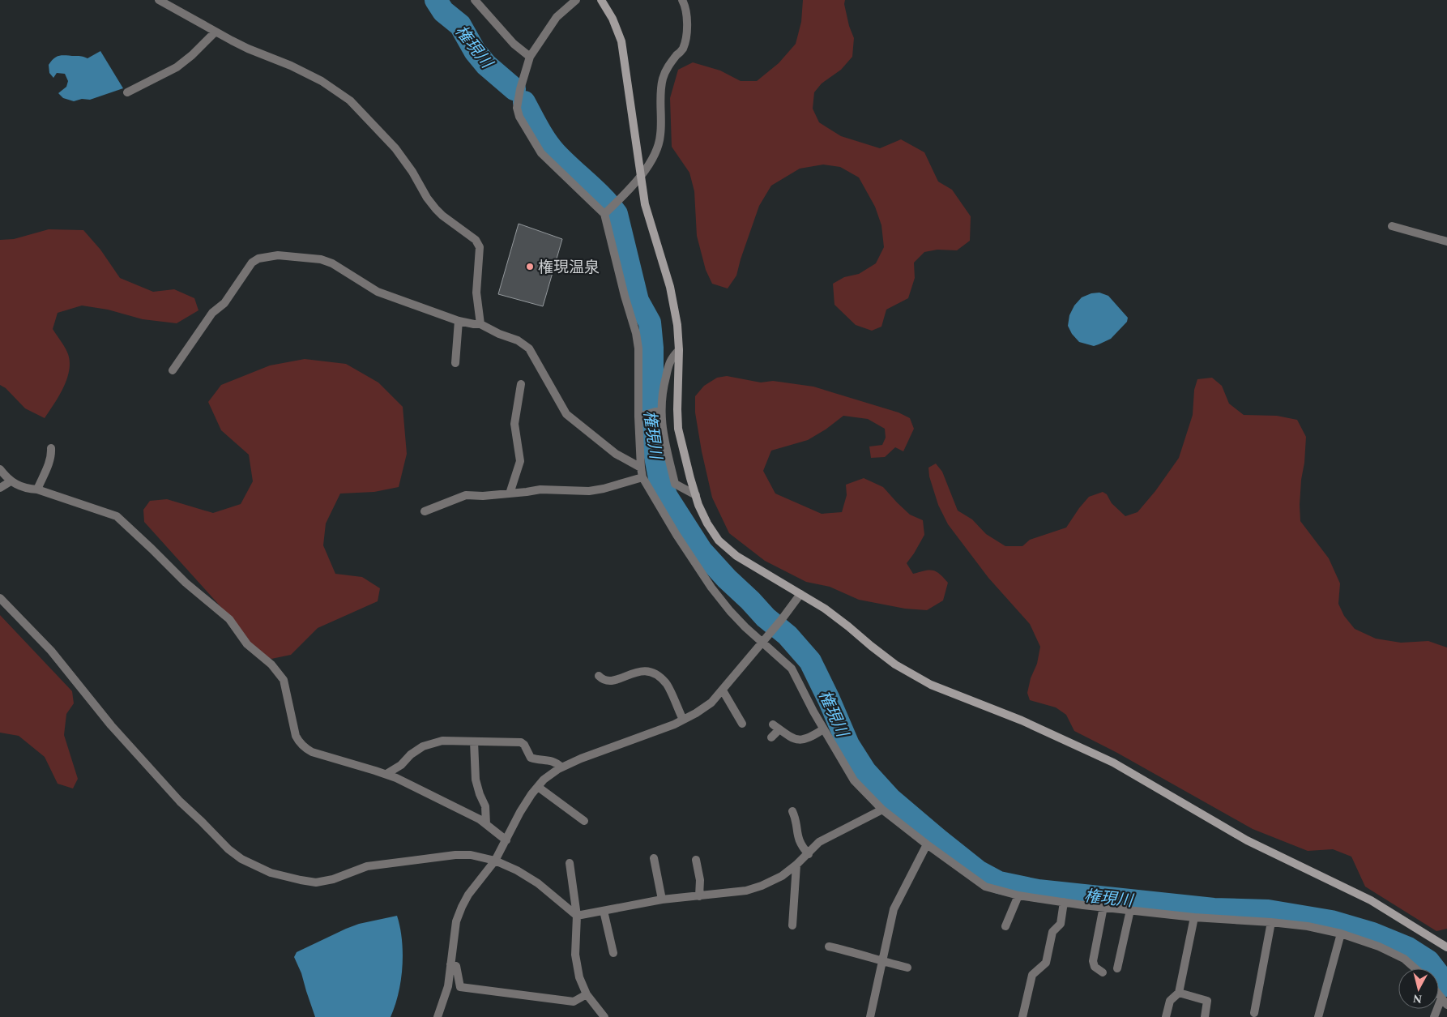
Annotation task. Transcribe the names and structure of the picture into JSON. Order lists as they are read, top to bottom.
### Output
{
  "water": ["権現川"],
  "places": ["権現温泉"],
  "north": "bottom"
}
